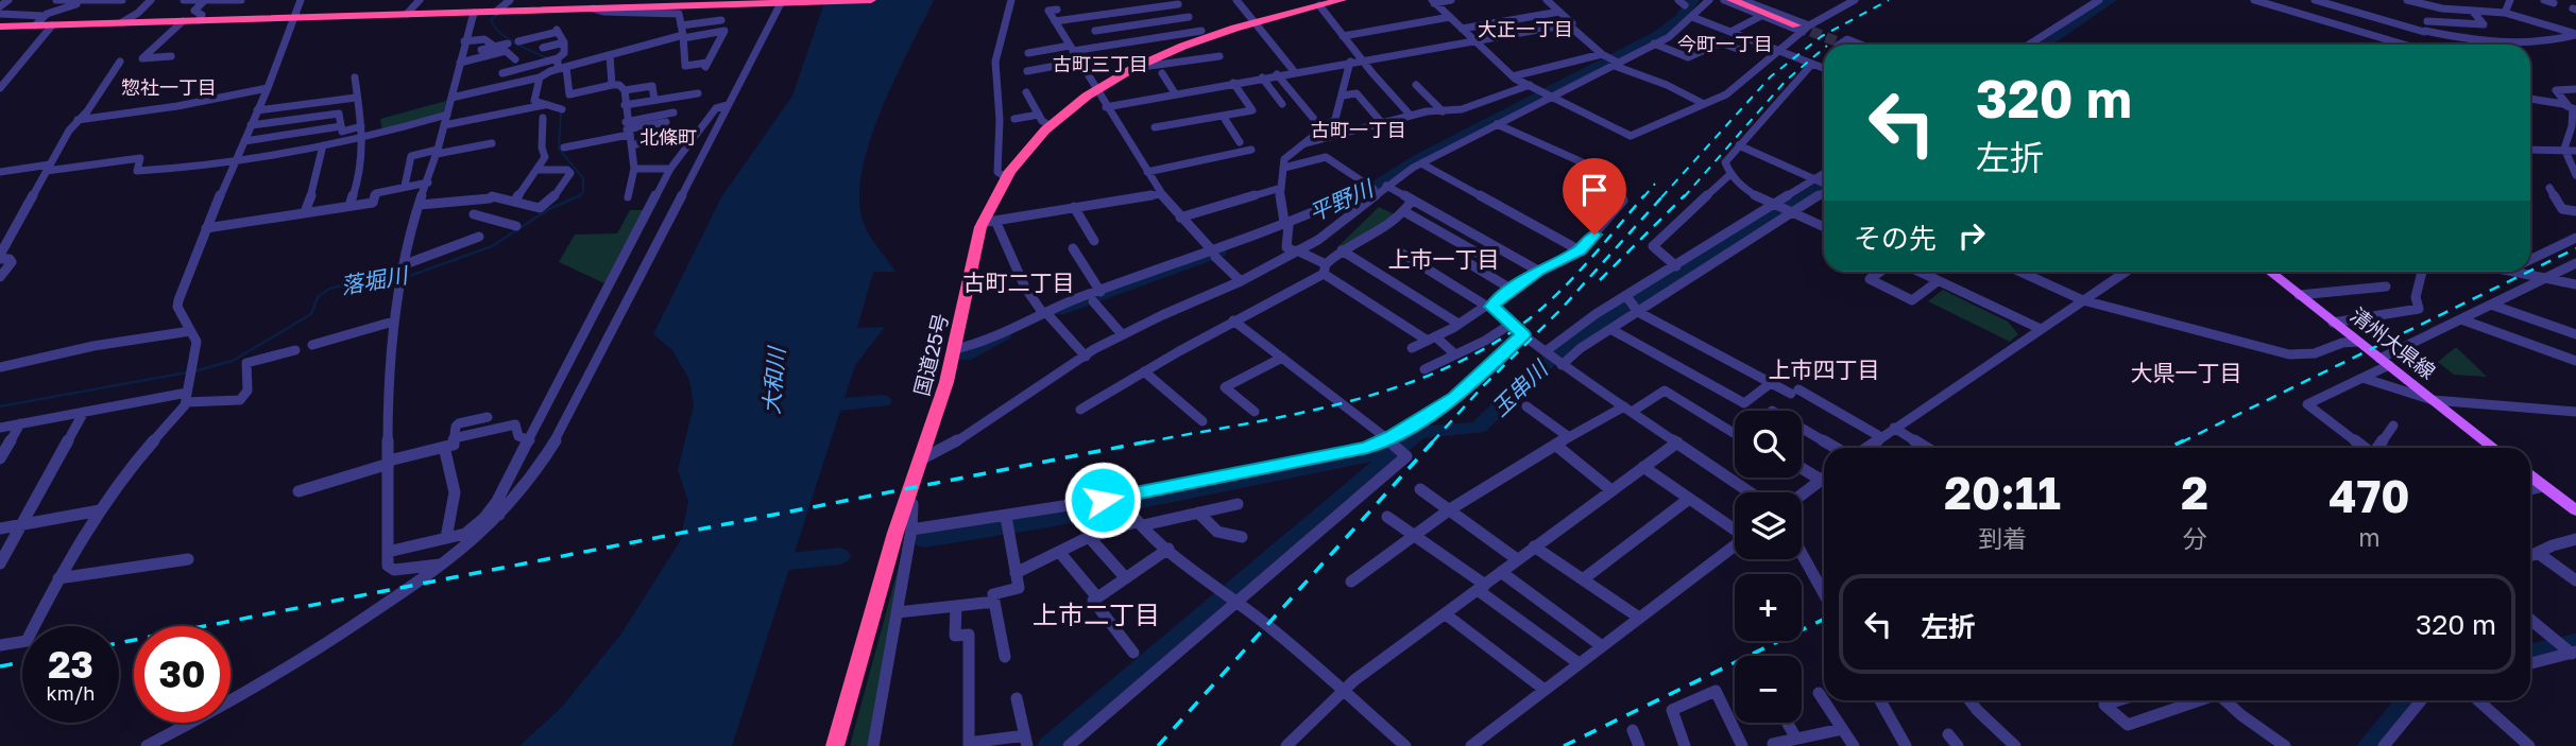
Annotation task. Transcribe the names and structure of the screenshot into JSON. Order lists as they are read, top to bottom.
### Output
{
  "streets": {
    "highway": ["国道25号"],
    "main road": ["清州大県線"]
  },
  "districts": [
    "大正一丁目",
    "今町一丁目",
    "古町三丁目",
    "惣社一丁目",
    "古町一丁目",
    "北條町",
    "上市一丁目",
    "古町二丁目",
    "上市四丁目",
    "大県一丁目",
    "上市二丁目"
  ],
  "water": [
    "平野川",
    "落堀川",
    "大和川",
    "玉串川"
  ],
  "page": {
    "turn": ["320 m", "左折"],
    "then": "その先",
    "map_buttons": ["+", "−"],
    "eta": [
      "20:11",
      "到着",
      "2",
      "分",
      "470",
      "m"
    ],
    "list": [
      {
        "name": "左折",
        "value": "320 m"
      }
    ],
    "speed": "23 km/h",
    "limit": "30"
  }
}
